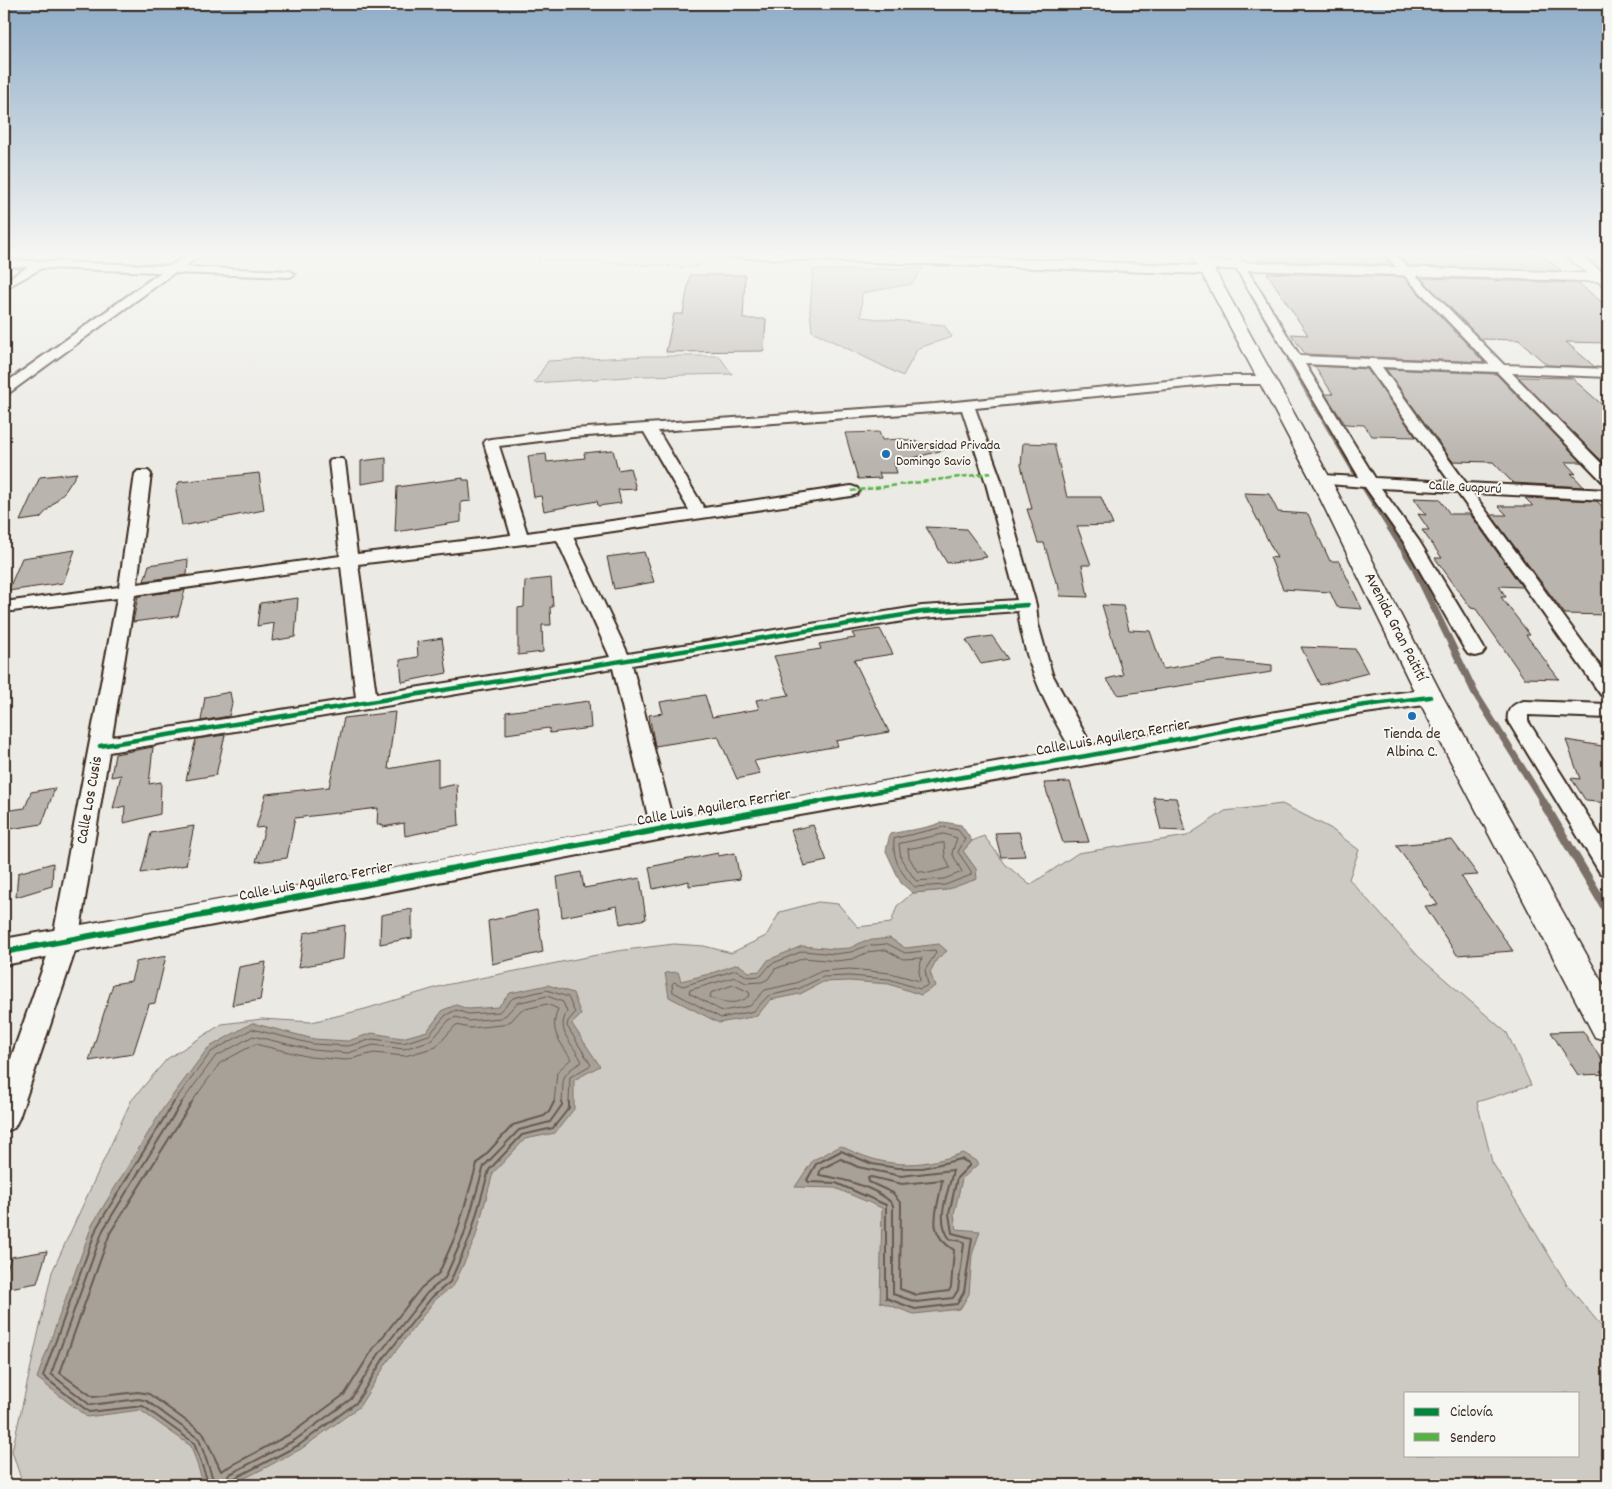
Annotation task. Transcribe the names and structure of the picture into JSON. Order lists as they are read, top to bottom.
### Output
{
  "streets": {
    "main road": ["Avenida Gran Paitití"],
    "street": ["Calle Guapurú", "Calle Luis Aguilera Ferrier", "Calle Los Cusis"]
  },
  "crossings": [
    ["Calle Guapurú", "Avenida Gran Paitití"],
    ["Avenida Gran Paitití", "Calle Luis Aguilera Ferrier"],
    ["Calle Luis Aguilera Ferrier", "Calle Los Cusis"]
  ],
  "places": ["Universidad Privada Domingo Savio", "Tienda de Albina C."],
  "legend": ["Ciclovía", "Sendero"]
}
